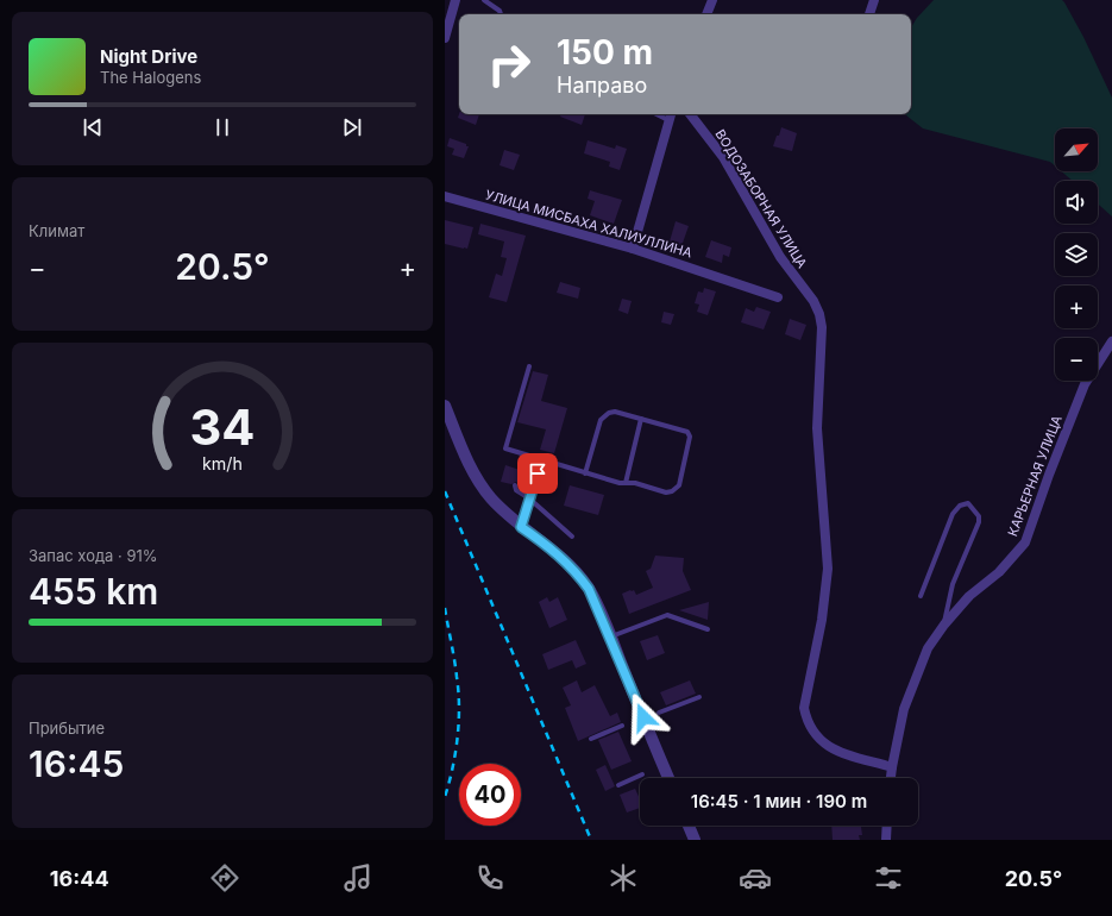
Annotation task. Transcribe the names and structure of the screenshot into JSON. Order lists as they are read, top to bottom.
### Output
{
  "streets": {
    "street": ["ВОДОЗАБОРНАЯ УЛИЦА", "УЛИЦА МИСБАХА ХАЛИУЛЛИНА", "КАРЬЕРНАЯ УЛИЦА"]
  },
  "crossings": [
    ["ВОДОЗАБОРНАЯ УЛИЦА", "КАРЬЕРНАЯ УЛИЦА"]
  ],
  "north": "top right",
  "page": {
    "turn": ["150 m", "Направо"],
    "song": ["Night Drive", "The Halogens"],
    "map_buttons": ["+", "−"],
    "tile": [
      "Климат",
      ["Запас хода · 91%", "455 km"],
      ["Прибытие", "16:45"]
    ],
    "heat": ["−", "20.5°", "+"],
    "limit": "40",
    "trip": "16:45 · 1 мин · 190 m",
    "tabs": ["16:44", "20.5°"],
    "gauge": ["34", "km/h"]
  }
}
